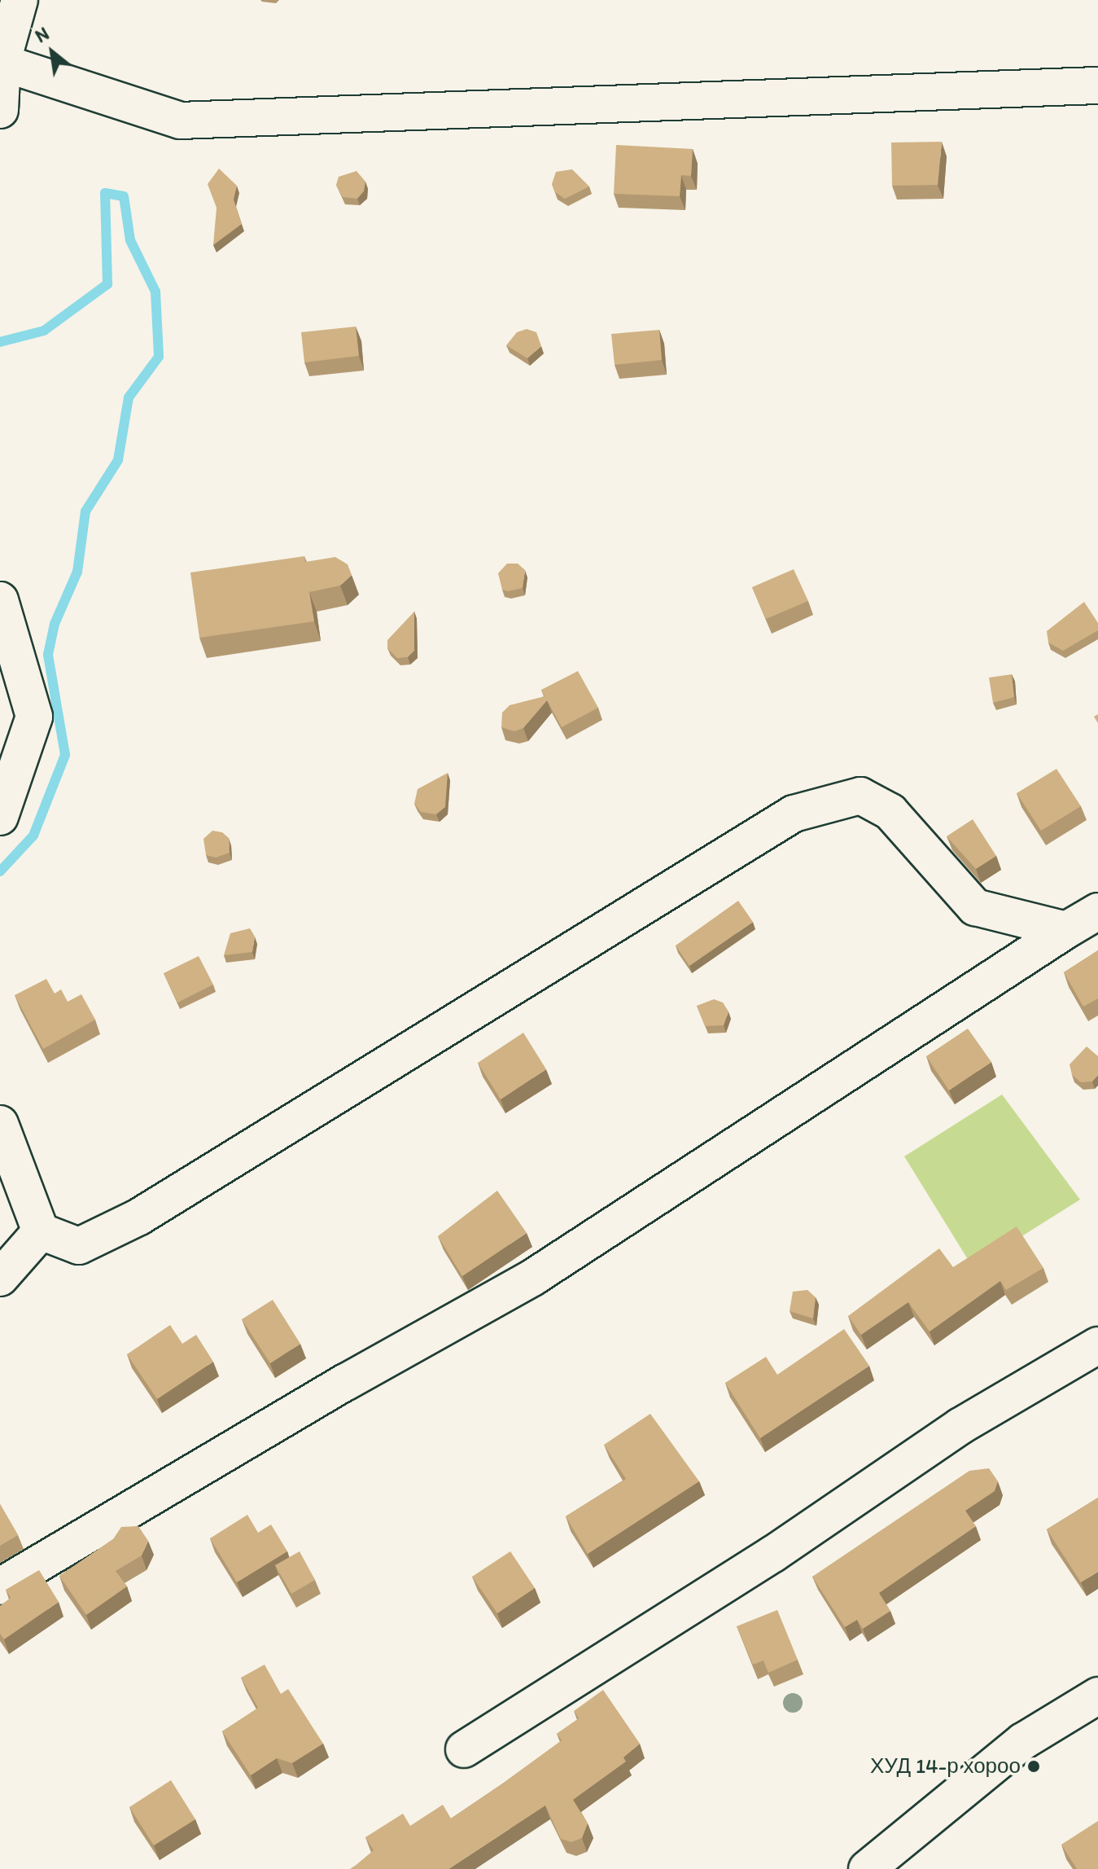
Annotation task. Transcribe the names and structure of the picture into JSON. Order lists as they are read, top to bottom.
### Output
{
  "places": ["ХУД 14-р хороо"],
  "north": "top left"
}
